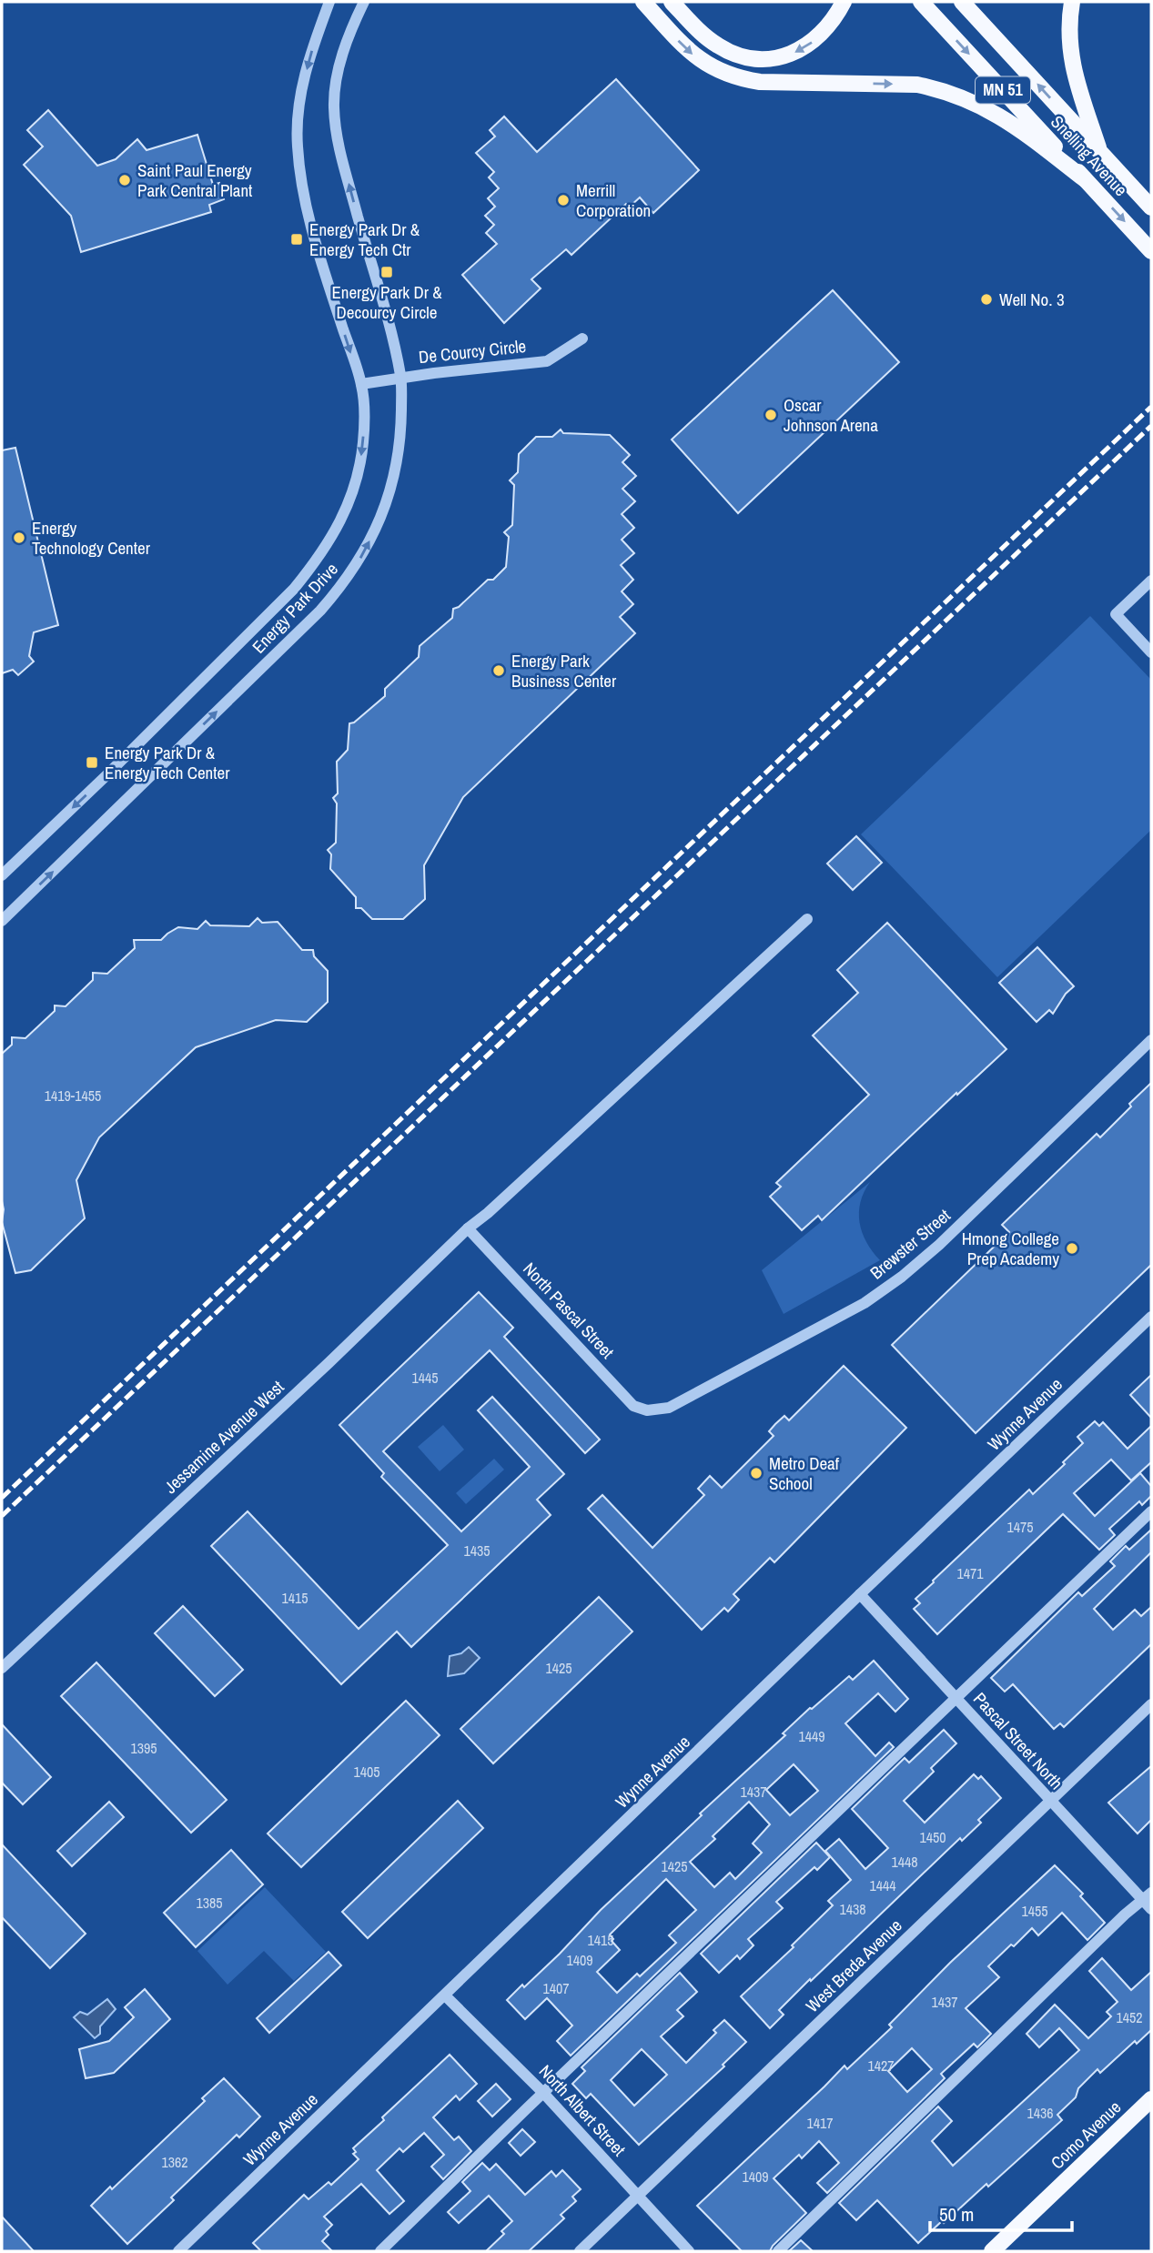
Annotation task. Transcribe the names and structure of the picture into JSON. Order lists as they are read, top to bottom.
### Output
{
  "streets": {
    "main road": ["MN 51", "Snelling Avenue", "Como Avenue"],
    "street": [
      "De Courcy Circle",
      "Energy Park Drive",
      "Brewster Street",
      "North Pascal Street",
      "Wynne Avenue",
      "Jessamine Avenue West",
      "Pascal Street North",
      "West Breda Avenue",
      "North Albert Street"
    ]
  },
  "crossings": [
    ["De Courcy Circle", "Energy Park Drive"],
    ["Brewster Street", "North Pascal Street"],
    ["North Pascal Street", "Jessamine Avenue West"],
    ["Wynne Avenue", "Pascal Street North"],
    ["Wynne Avenue", "North Albert Street"],
    ["Pascal Street North", "West Breda Avenue"],
    ["West Breda Avenue", "North Albert Street"]
  ],
  "places": {
    "other": [
      "Saint Paul Energy Park Central Plant",
      "Merrill Corporation",
      "Well No. 3",
      "Oscar Johnson Arena",
      "Energy Technology Center",
      "Energy Park Business Center",
      "Hmong College Prep Academy",
      "Metro Deaf School"
    ],
    "transit": ["Energy Park Dr & Energy Tech Ctr", "Energy Park Dr & Decourcy Circle", "Energy Park Dr & Energy Tech Center"]
  },
  "house_numbers": [
    "1419-1455",
    "1445",
    "1475",
    "1435",
    "1471",
    "1415",
    "1425",
    "1449",
    "1395",
    "1405",
    "1437",
    "1450",
    "1448",
    "1425",
    "1444",
    "1385",
    "1438",
    "1455",
    "1415",
    "1409",
    "1407",
    "1437",
    "1452",
    "1427",
    "1436",
    "1417",
    "1362",
    "1409"
  ],
  "scale_bar": "50 m"
}
